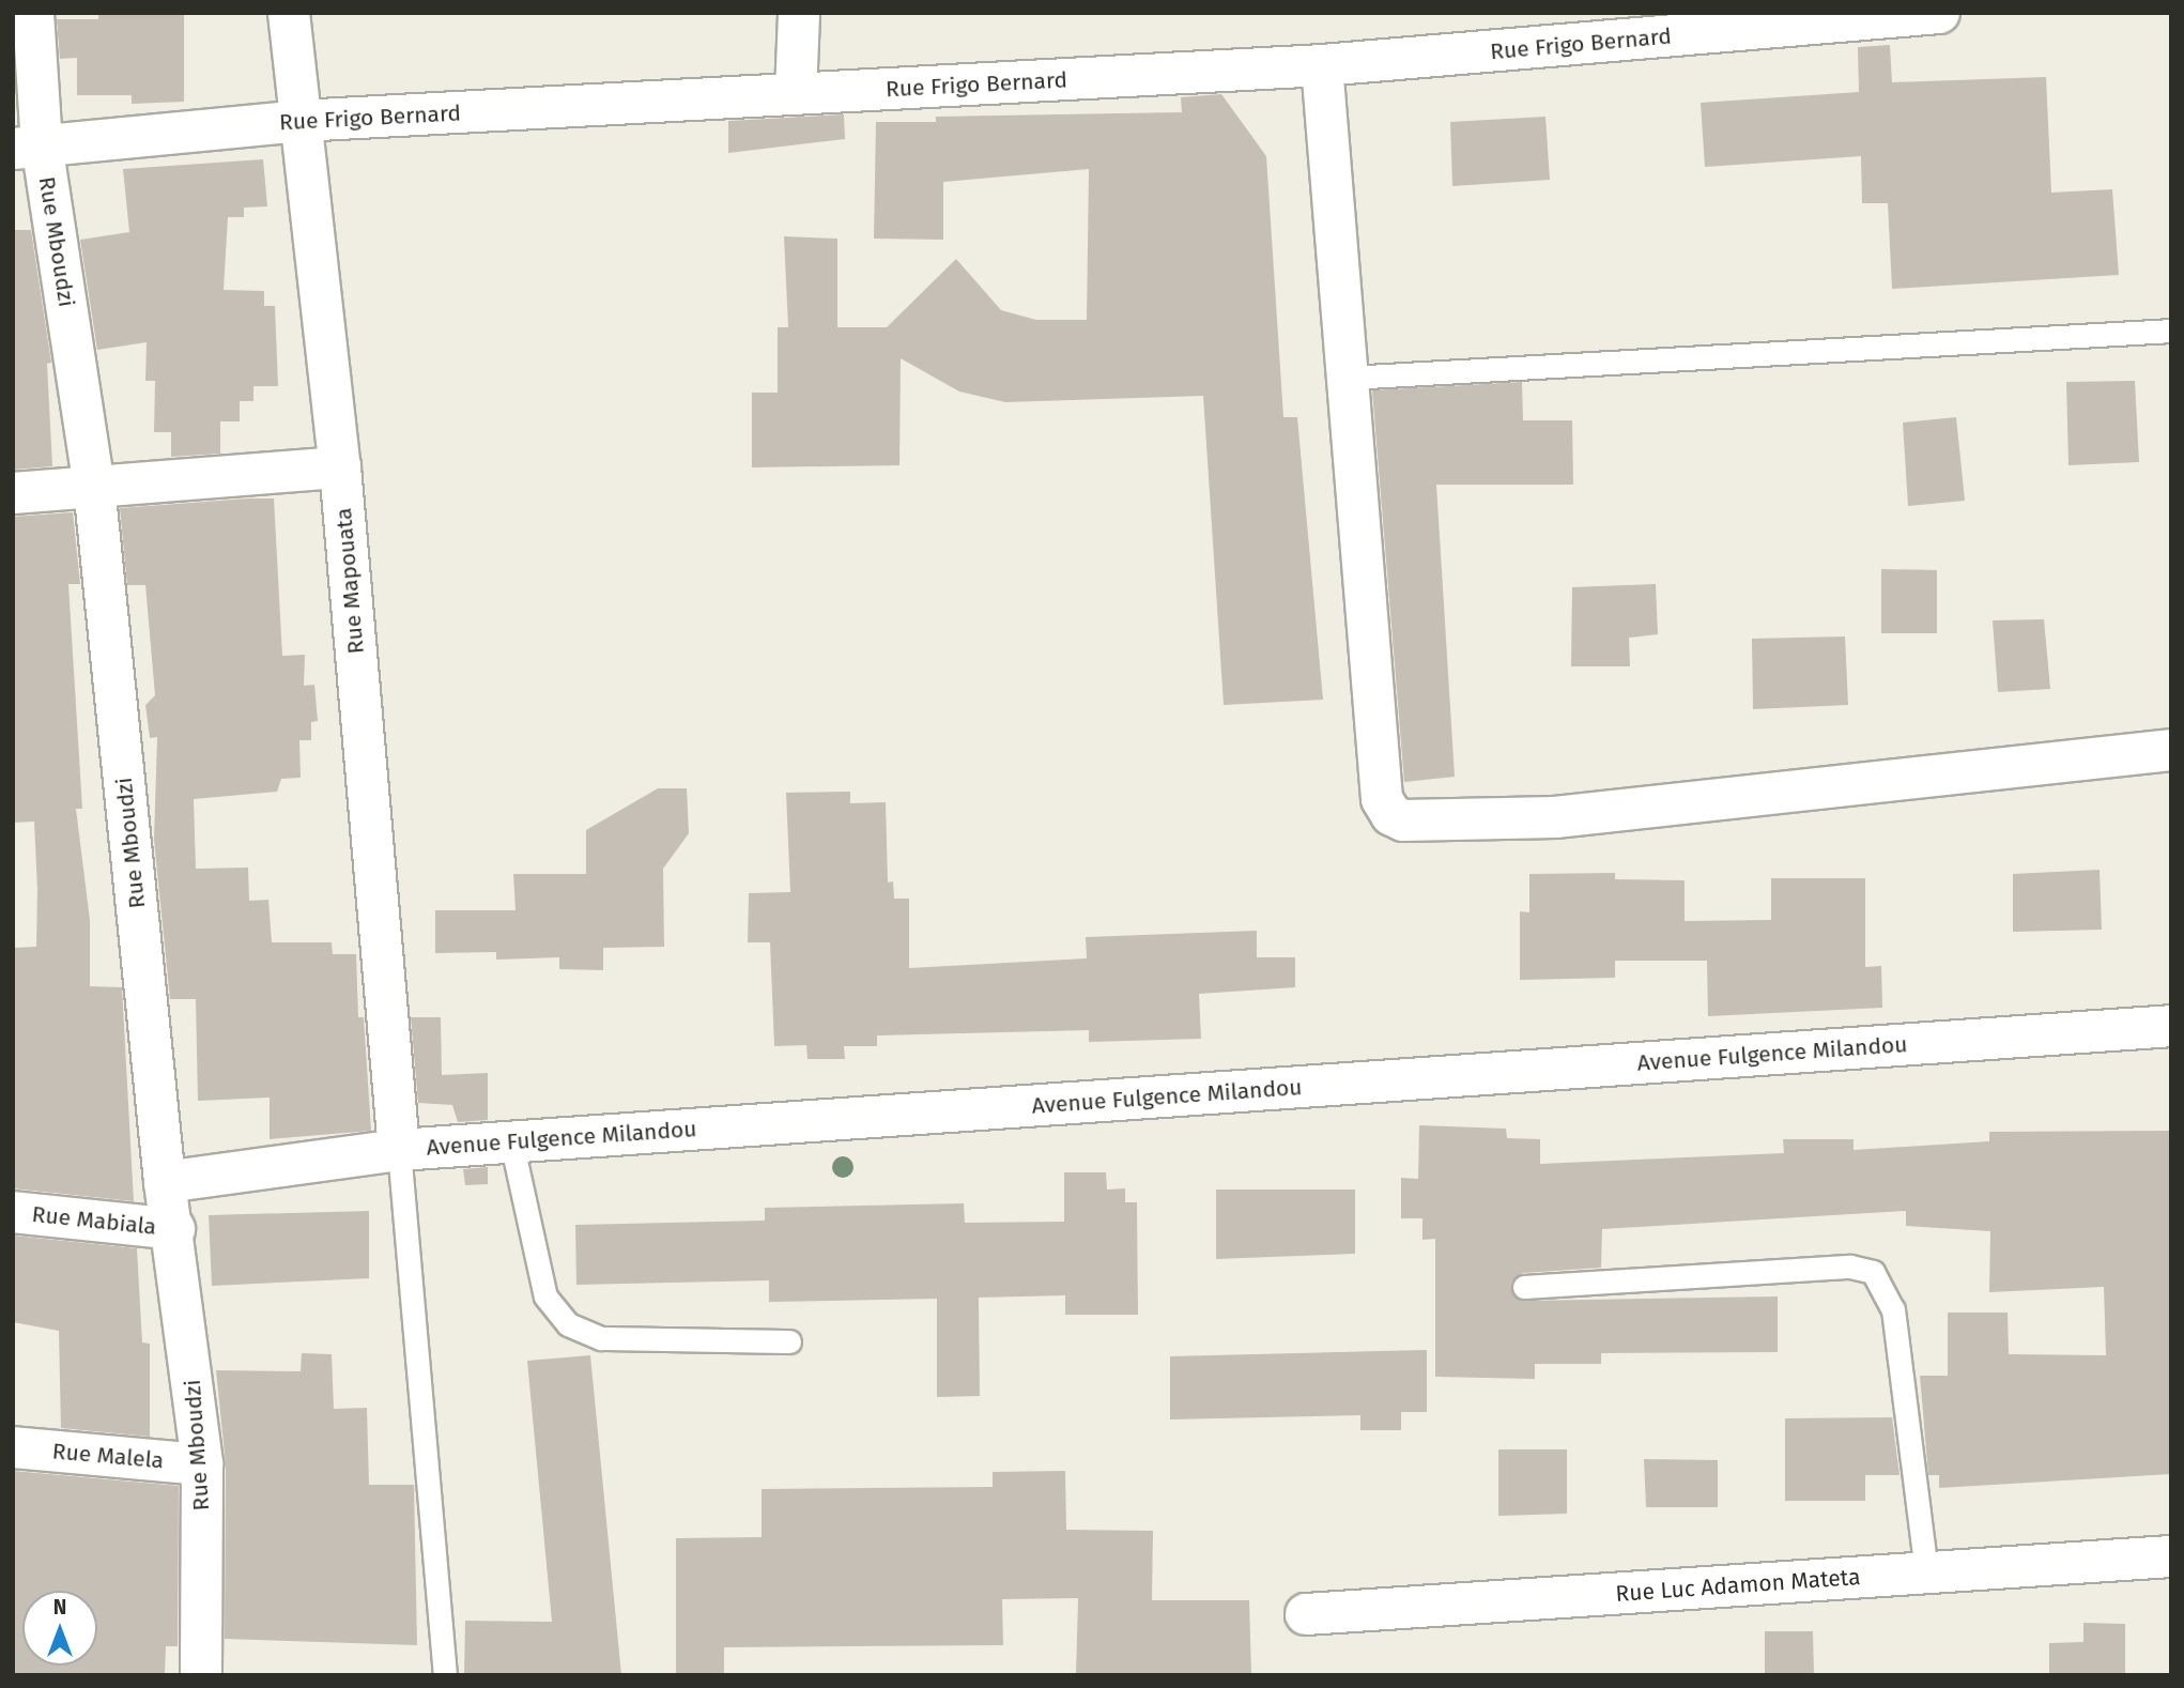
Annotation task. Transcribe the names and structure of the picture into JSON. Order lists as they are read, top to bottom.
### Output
{
  "streets": {
    "street": [
      "Rue Frigo Bernard",
      "Rue Mboudzi",
      "Rue Mapouata",
      "Avenue Fulgence Milandou",
      "Rue Mabiala",
      "Rue Malela",
      "Rue Luc Adamon Mateta"
    ]
  },
  "crossings": [
    ["Rue Frigo Bernard", "Rue Mboudzi"],
    ["Rue Frigo Bernard", "Rue Mapouata"],
    ["Rue Mboudzi", "Avenue Fulgence Milandou"],
    ["Rue Mboudzi", "Rue Mabiala"],
    ["Rue Mboudzi", "Rue Malela"],
    ["Rue Mapouata", "Avenue Fulgence Milandou"]
  ],
  "north": "top"
}
